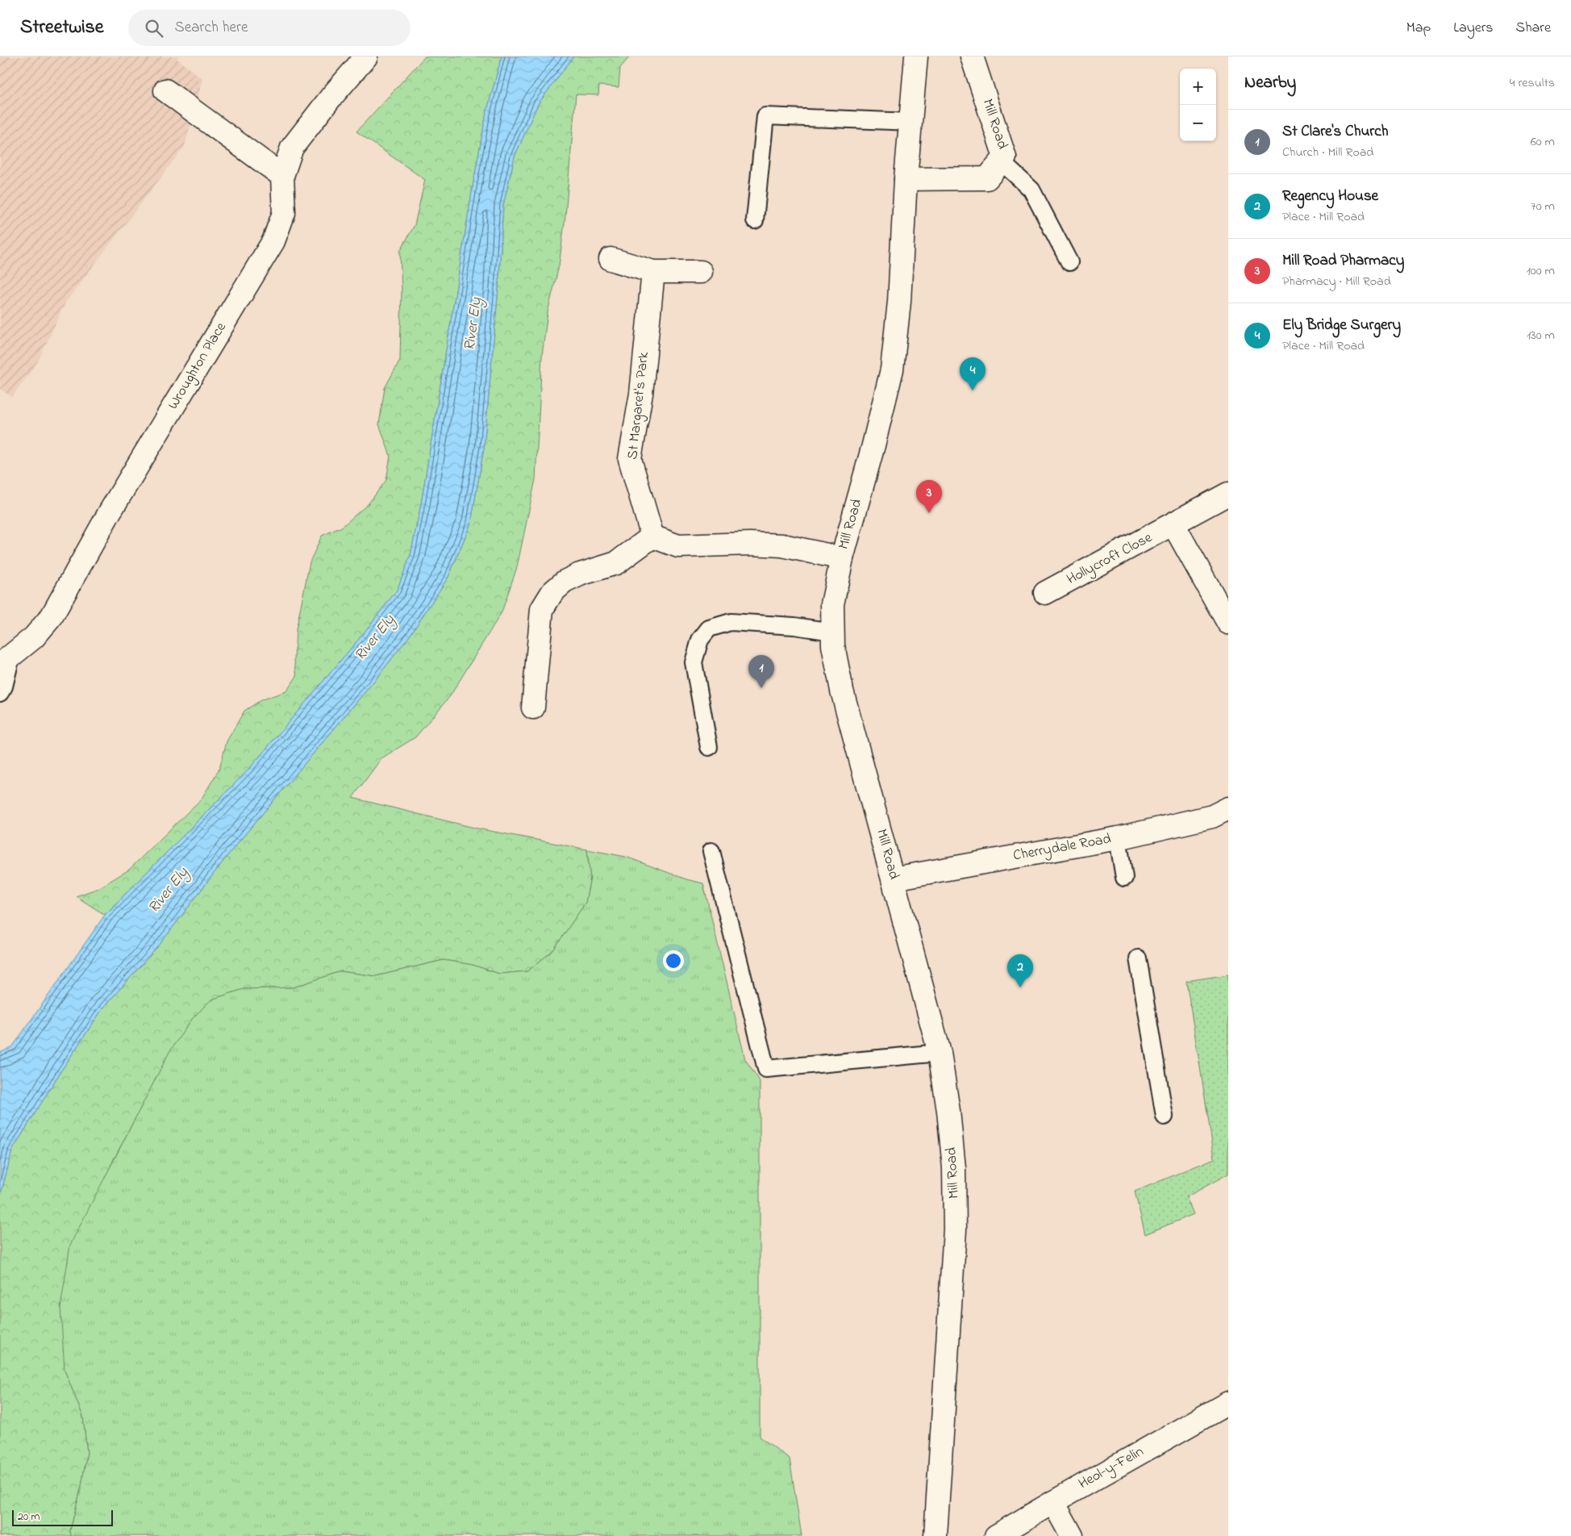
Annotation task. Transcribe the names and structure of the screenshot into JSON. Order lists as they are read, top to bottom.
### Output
{
  "streets": {
    "street": [
      "Mill Road",
      "Wroughton Place",
      "St Margaret's Park",
      "Hollycroft Close",
      "Cherrydale Road",
      "Heol-y-Felin"
    ]
  },
  "crossings": [
    ["Mill Road", "Cherrydale Road"]
  ],
  "water": ["River Ely"],
  "scale_bar": "20 m",
  "page": {
    "header": "Streetwise",
    "search": "Search here",
    "nav": ["Map", "Layers", "Share"],
    "heading": ["Nearby", "4 results"],
    "map_buttons": ["+", "−"],
    "list": [
      {
        "mark": "1",
        "name": "St Clare's Church",
        "note": "Church · Mill Road",
        "value": "60 m"
      },
      {
        "mark": "2",
        "name": "Regency House",
        "note": "Place · Mill Road",
        "value": "70 m"
      },
      {
        "mark": "3",
        "name": "Mill Road Pharmacy",
        "note": "Pharmacy · Mill Road",
        "value": "100 m"
      },
      {
        "mark": "4",
        "name": "Ely Bridge Surgery",
        "note": "Place · Mill Road",
        "value": "130 m"
      }
    ],
    "pins": [
      "4",
      "3",
      "1",
      "2"
    ],
    "scale": "20 m"
  }
}
